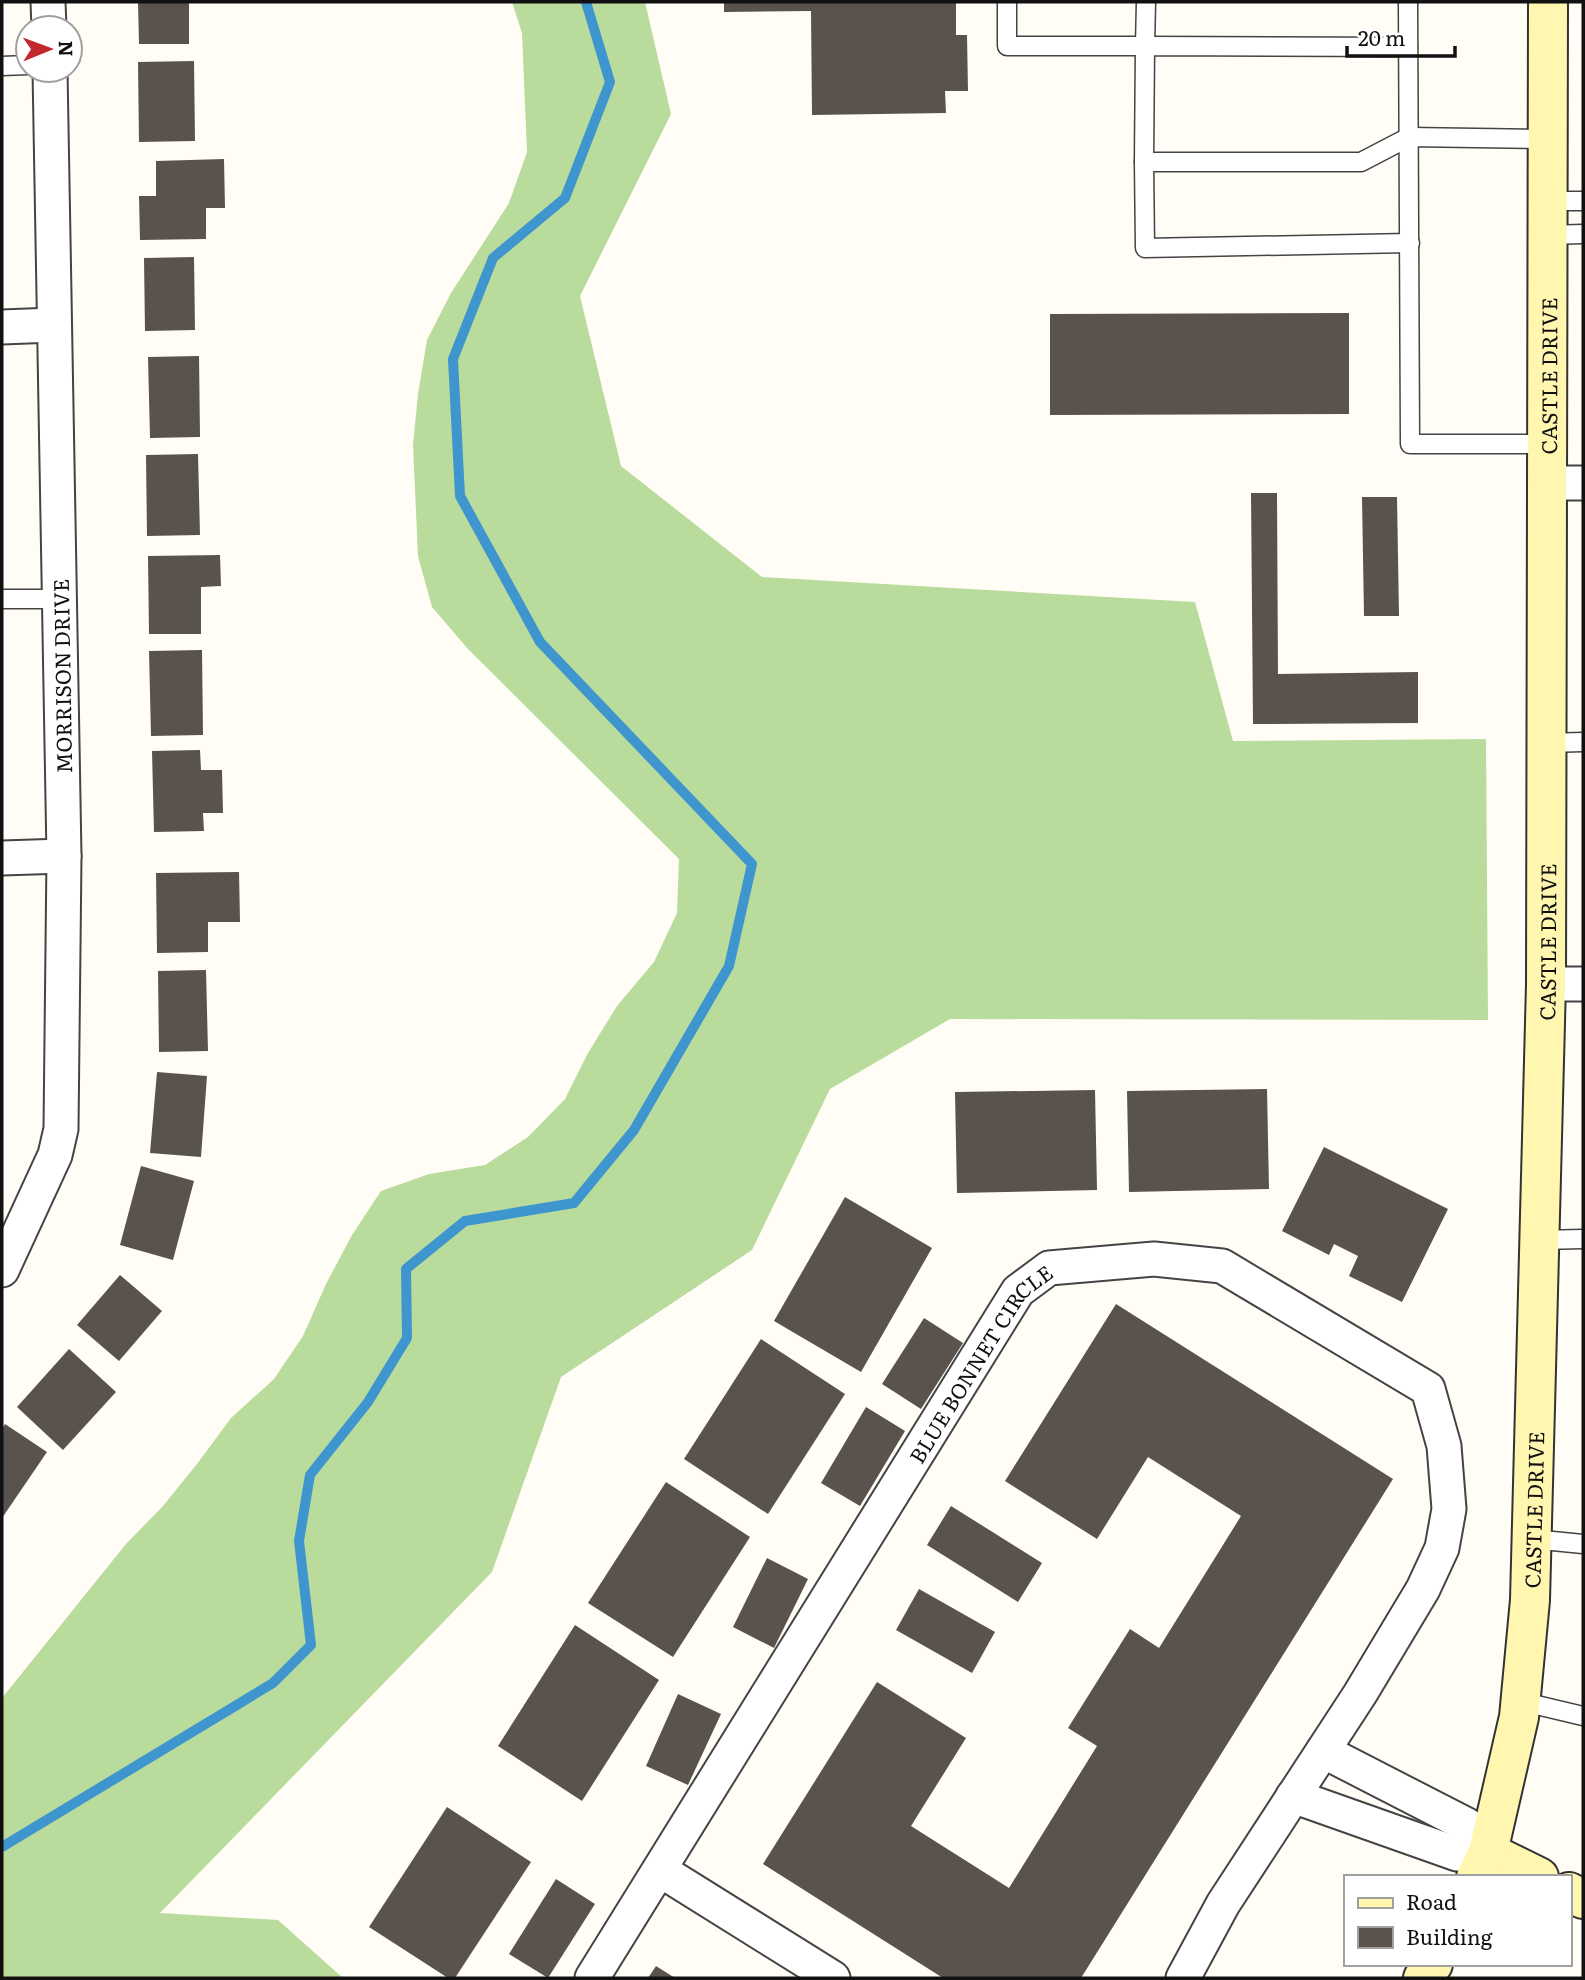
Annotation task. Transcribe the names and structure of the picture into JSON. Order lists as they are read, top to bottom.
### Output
{
  "streets": {
    "main road": ["CASTLE DRIVE"],
    "street": ["MORRISON DRIVE", "BLUE BONNET CIRCLE"]
  },
  "legend": ["Road", "Building"],
  "scale_bar": "20 m",
  "north": "right"
}
